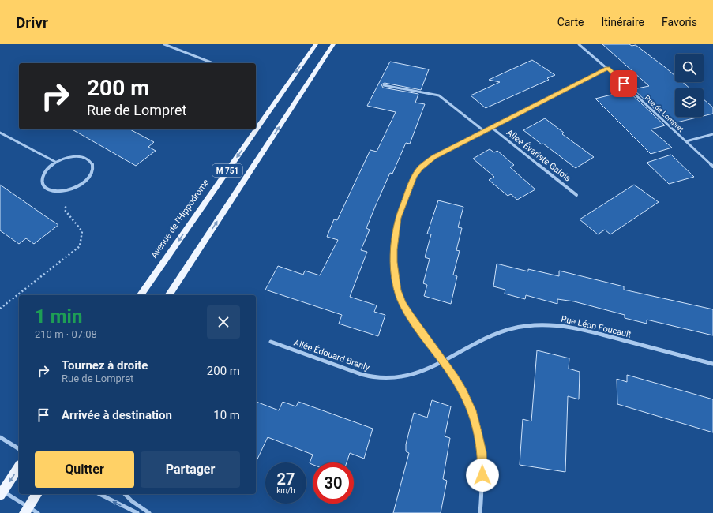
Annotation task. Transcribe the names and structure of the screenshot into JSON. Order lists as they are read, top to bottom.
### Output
{
  "streets": {
    "main road": ["M 751", "Avenue de l'Hippodrome"],
    "street": [
      "Rue de Lompret",
      "Allée Évariste Galois",
      "Rue Léon Foucault",
      "Allée Édouard Branly"
    ]
  },
  "crossings": [
    ["Rue Léon Foucault", "Allée Édouard Branly"]
  ],
  "page": {
    "header": "Drivr",
    "nav": ["Carte", "Itinéraire", "Favoris"],
    "turn": ["200 m", "Rue de Lompret"],
    "heading": ["1 min", "210 m · 07:08"],
    "list": [
      {
        "name": "Tournez à droite",
        "note": "Rue de Lompret",
        "value": "200 m"
      },
      {
        "name": "Arrivée à destination",
        "value": "10 m"
      }
    ],
    "buttons": ["Quitter", "Partager"],
    "speed": "27 km/h",
    "limit": "30"
  }
}
